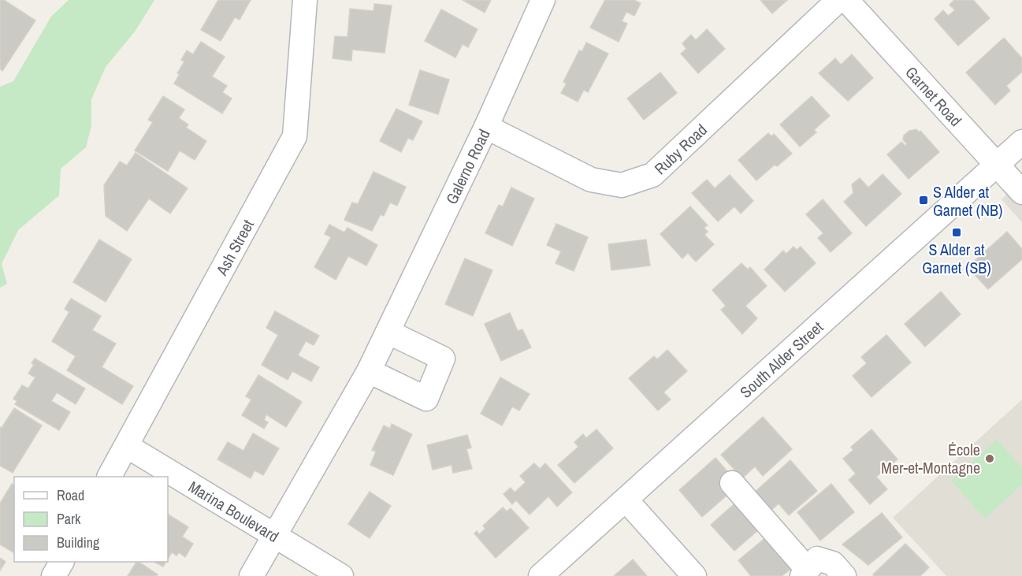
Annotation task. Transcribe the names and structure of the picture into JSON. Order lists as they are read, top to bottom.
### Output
{
  "streets": {
    "street": [
      "Garnet Road",
      "Ruby Road",
      "Galerno Road",
      "Ash Street",
      "South Alder Street",
      "Marina Boulevard"
    ]
  },
  "crossings": [
    ["Garnet Road", "South Alder Street"],
    ["Ruby Road", "Galerno Road"],
    ["Galerno Road", "Marina Boulevard"],
    ["Ash Street", "Marina Boulevard"]
  ],
  "places": {
    "transit": ["S Alder at Garnet (NB)", "S Alder at Garnet (SB)"],
    "other": ["École Mer-et-Montagne"]
  },
  "legend": ["Road", "Park", "Building"]
}
